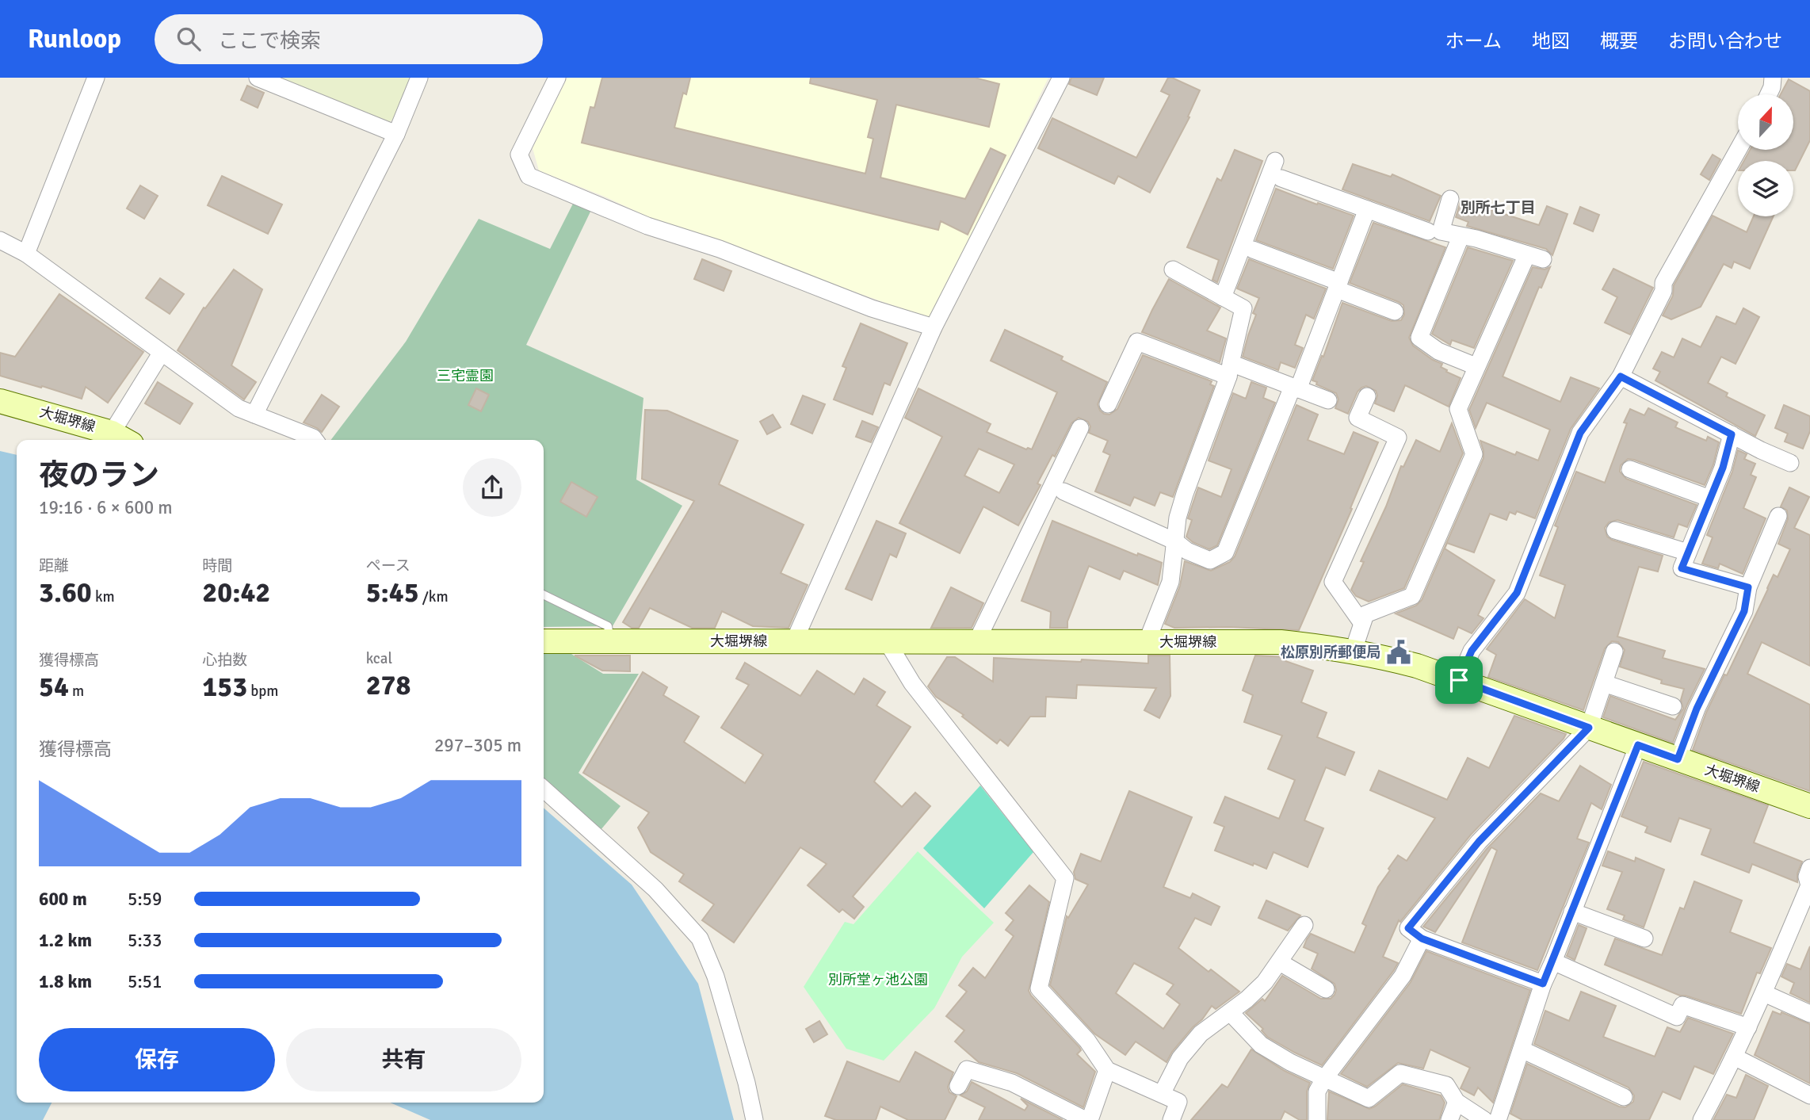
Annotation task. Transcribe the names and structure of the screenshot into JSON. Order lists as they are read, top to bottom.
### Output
{
  "streets": {
    "main road": ["大堀堺線"]
  },
  "districts": ["別所七丁目"],
  "parks": ["三宅霊園", "別所堂ヶ池公園"],
  "places": {
    "public building": ["松原別所郵便局"]
  },
  "north": "top",
  "page": {
    "header": "Runloop",
    "search": "ここで検索",
    "nav": [
      "ホーム",
      "地図",
      "概要",
      "お問い合わせ"
    ],
    "heading": ["夜のラン", "19:16 · 6 × 600 m"],
    "stats": [
      ["距離", "3.60 km"],
      ["時間", "20:42"],
      ["ペース", "5:45 /km"],
      ["獲得標高", "54 m"],
      ["心拍数", "153 bpm"],
      ["kcal", "278"]
    ],
    "chart": ["獲得標高", "297–305 m"],
    "list": [
      {
        "name": "600 m",
        "note": "5:59"
      },
      {
        "name": "1.2 km",
        "note": "5:33"
      },
      {
        "name": "1.8 km",
        "note": "5:51"
      }
    ],
    "buttons": ["保存", "共有"]
  }
}
